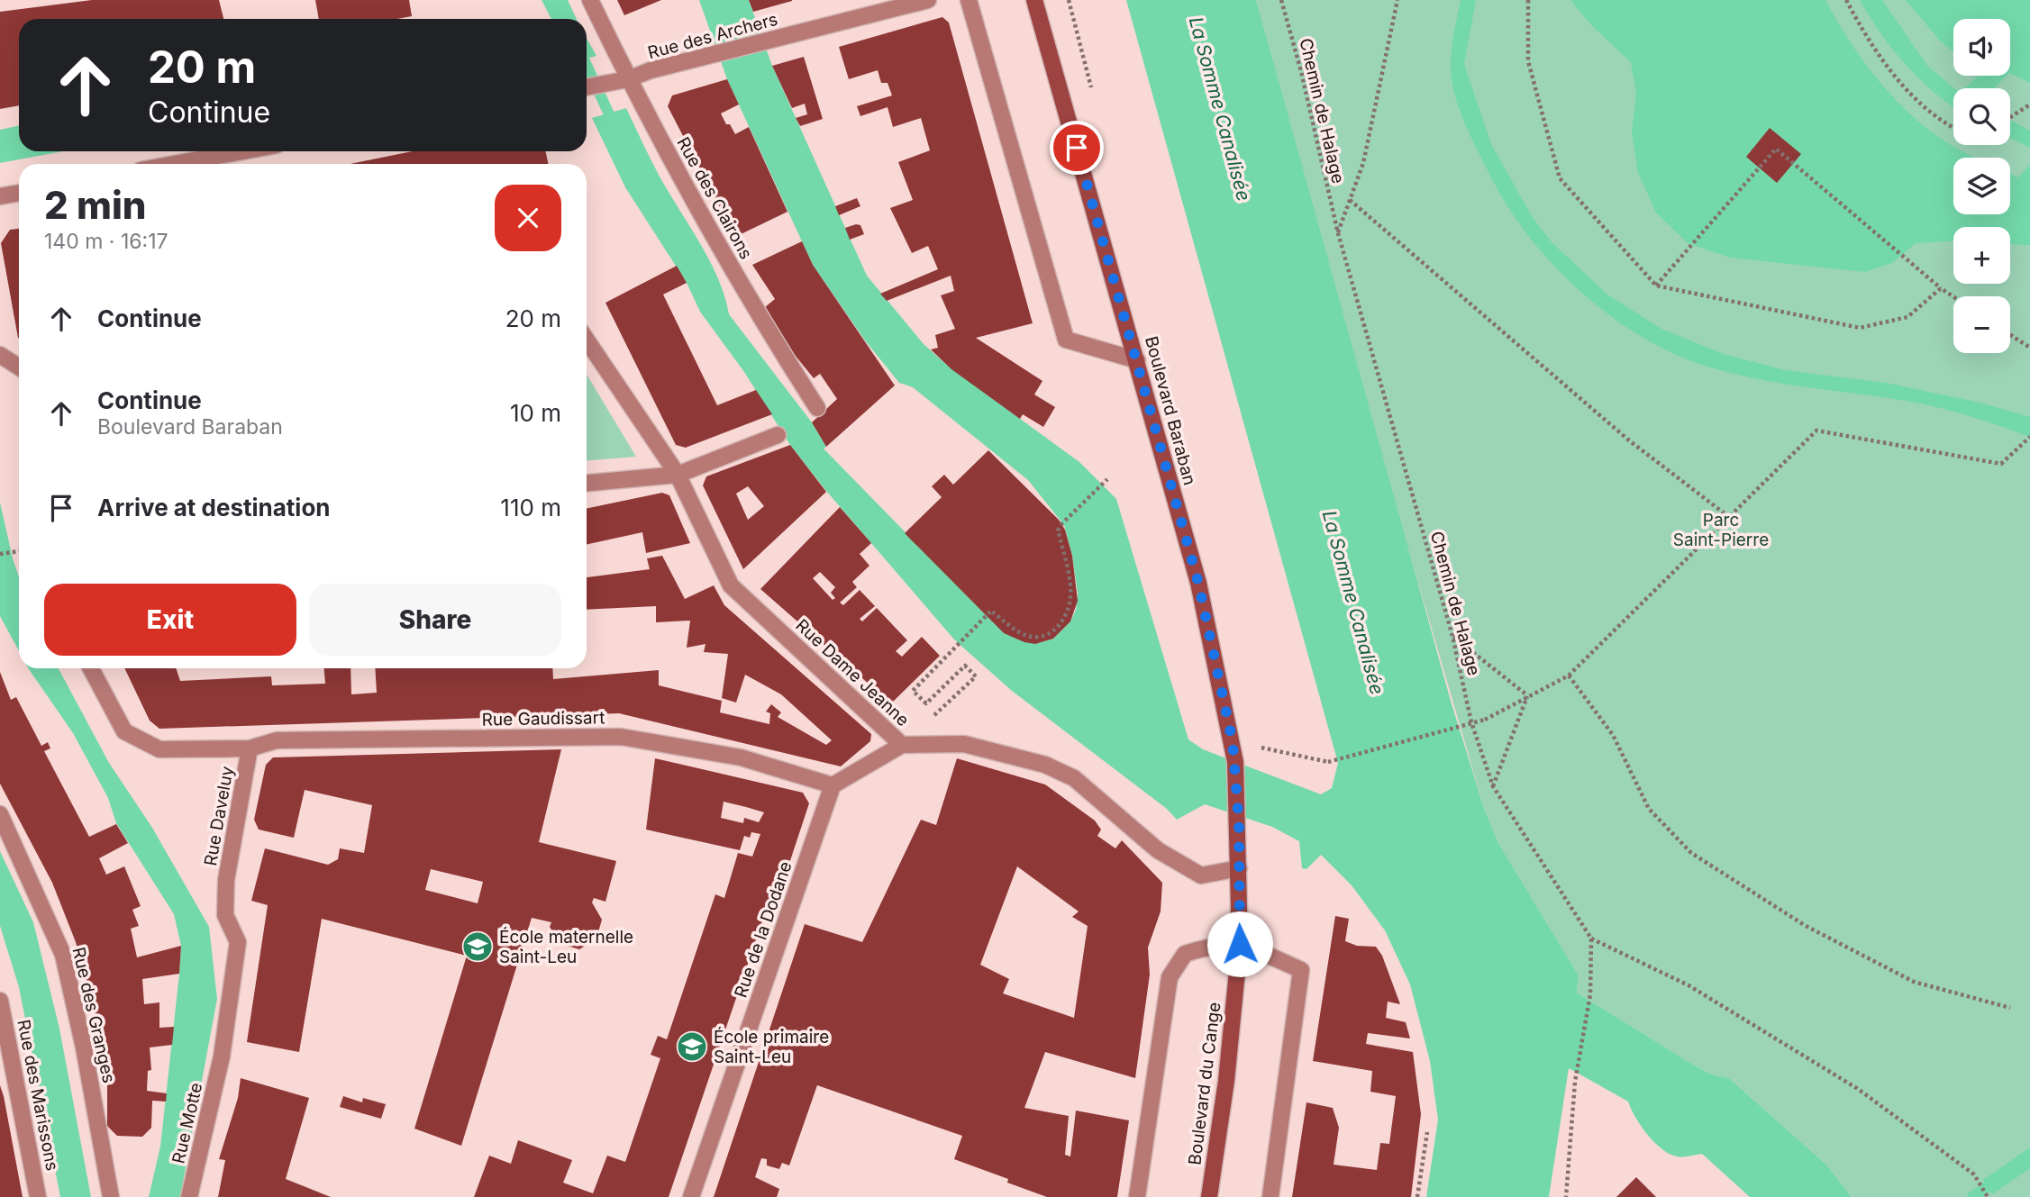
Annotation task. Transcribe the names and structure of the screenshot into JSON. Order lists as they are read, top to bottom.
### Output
{
  "streets": {
    "street": [
      "Rue des Archers",
      "Rue des Clairons",
      "Boulevard Baraban",
      "Rue Dame Jeanne",
      "Rue Gaudissart",
      "Rue Daveluy",
      "Rue de la Dodane",
      "Rue des Granges",
      "Boulevard du Cange",
      "Rue des Marissons",
      "Rue Motte"
    ],
    "path": ["Chemin de Halage"]
  },
  "crossings": [
    ["Rue des Archers", "Rue des Clairons"],
    ["Boulevard Baraban", "Boulevard du Cange"],
    ["Rue Dame Jeanne", "Boulevard du Cange"],
    ["Rue Gaudissart", "Rue Daveluy"],
    ["Rue Gaudissart", "Rue de la Dodane"],
    ["Rue Daveluy", "Rue Motte"]
  ],
  "water": ["La Somme Canalisée"],
  "parks": ["Parc Saint-Pierre"],
  "places": {
    "school or university": ["École maternelle Saint-Leu", "École primaire Saint-Leu"]
  },
  "page": {
    "map_buttons": ["+", "−"],
    "turn": ["20 m", "Continue"],
    "heading": ["2 min", "140 m · 16:17"],
    "list": [
      {
        "name": "Continue",
        "value": "20 m"
      },
      {
        "name": "Continue",
        "note": "Boulevard Baraban",
        "value": "10 m"
      },
      {
        "name": "Arrive at destination",
        "value": "110 m"
      }
    ],
    "buttons": ["Exit", "Share"]
  }
}
